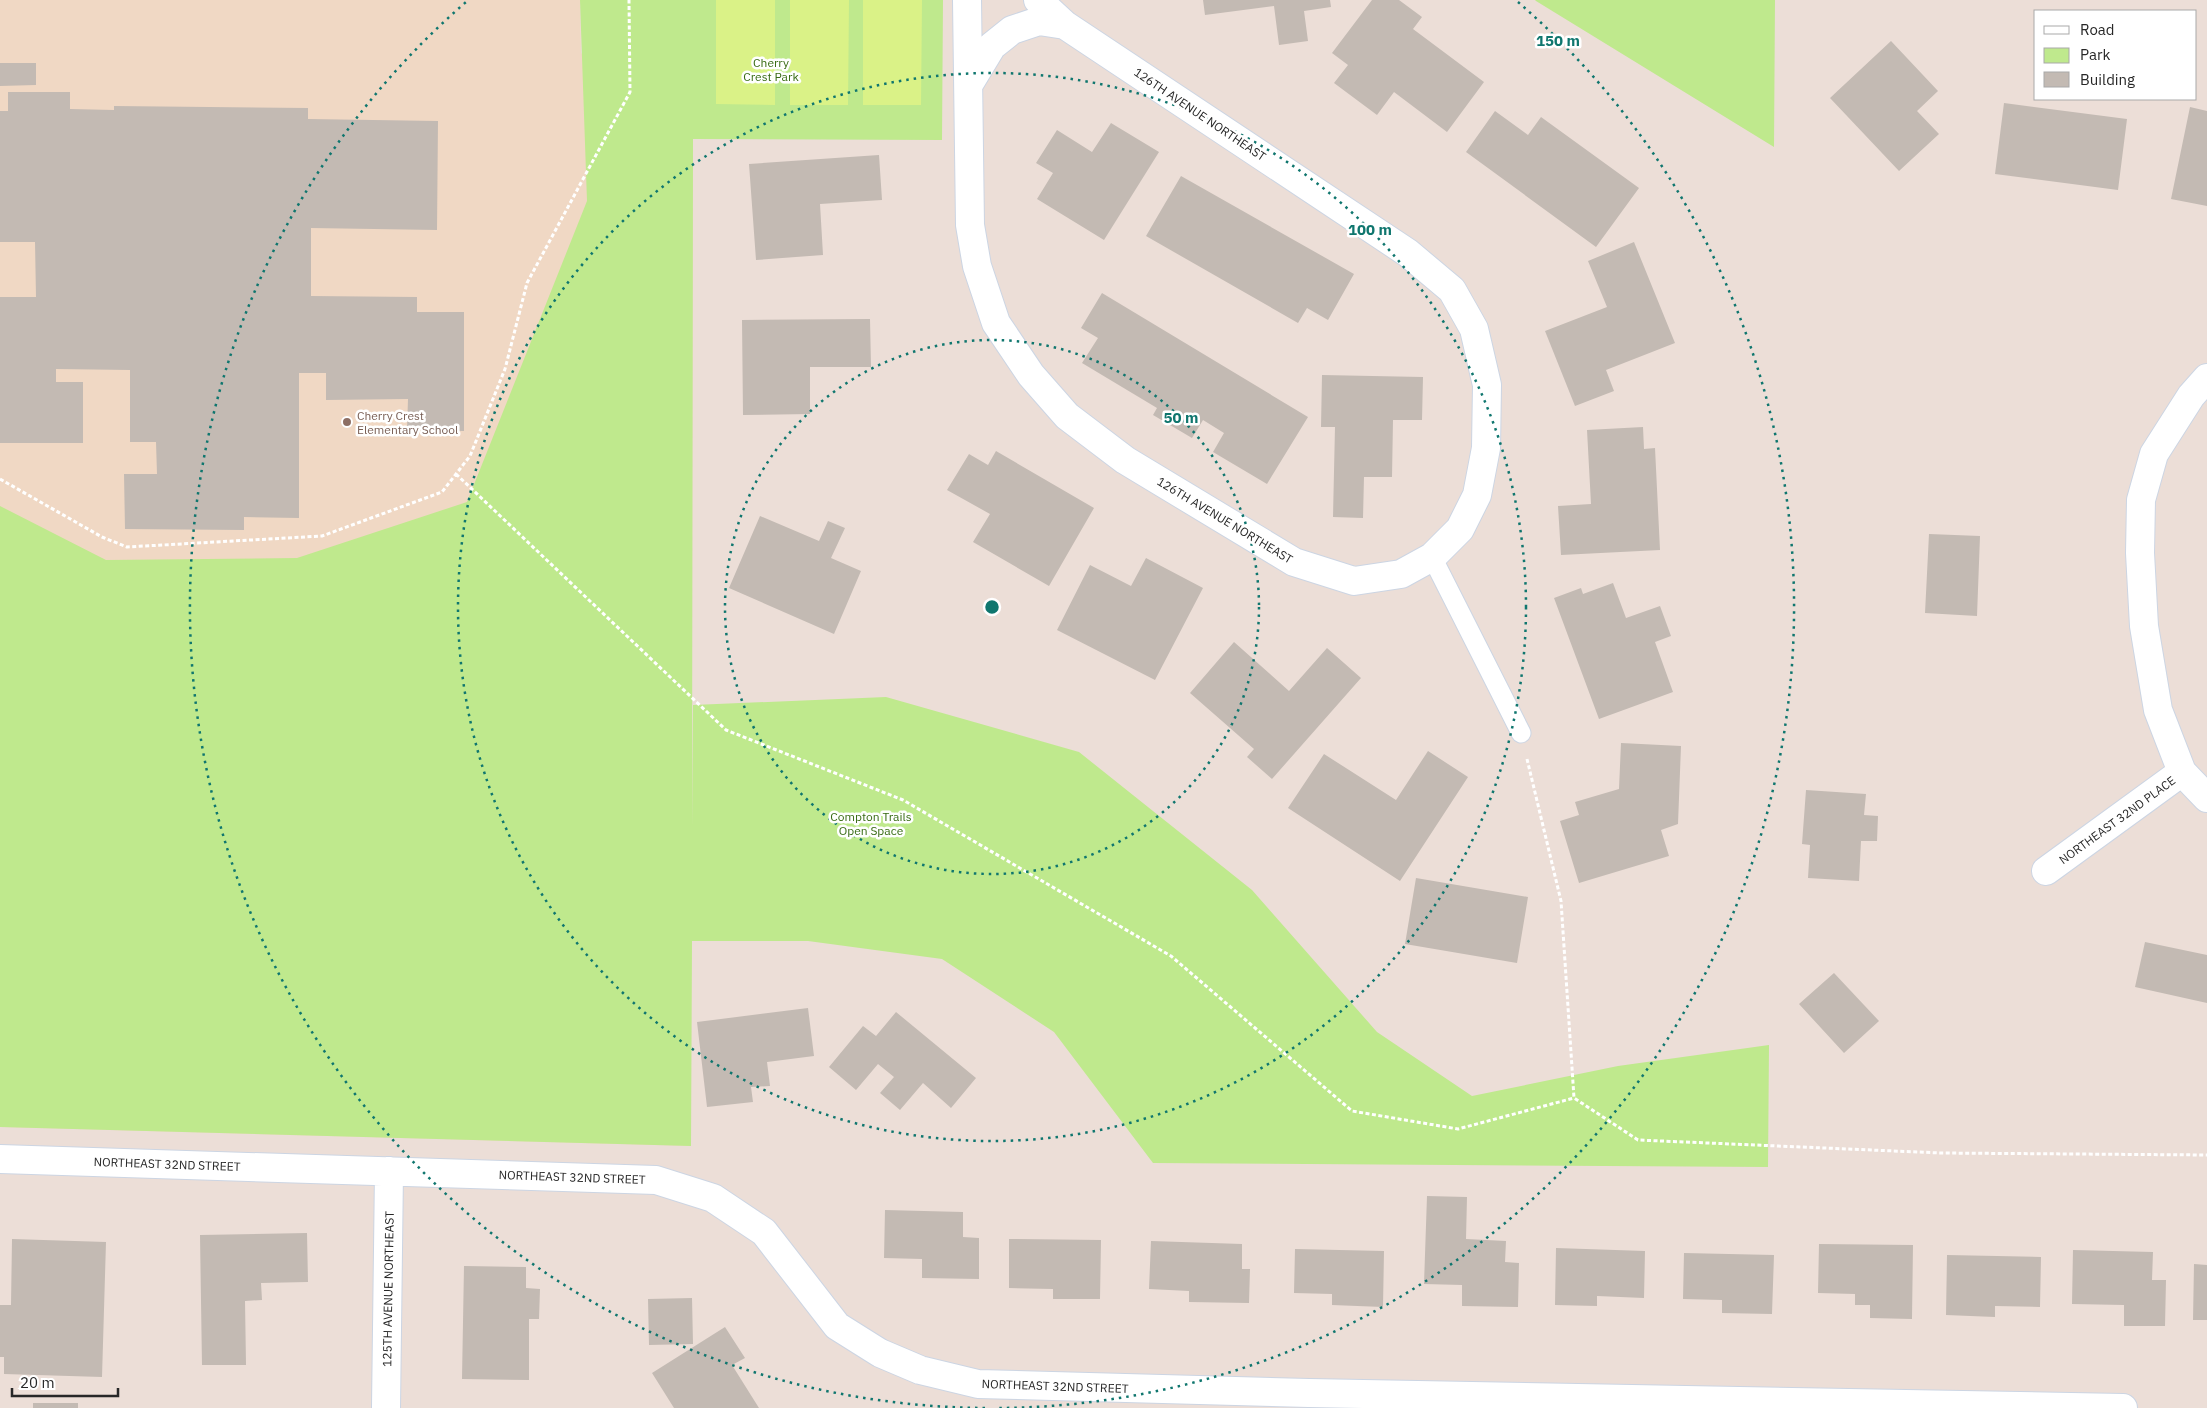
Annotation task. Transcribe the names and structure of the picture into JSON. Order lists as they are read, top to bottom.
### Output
{
  "streets": {
    "street": [
      "126TH AVENUE NORTHEAST",
      "NORTHEAST 32ND PLACE",
      "NORTHEAST 32ND STREET",
      "125TH AVENUE NORTHEAST"
    ]
  },
  "crossings": [
    ["NORTHEAST 32ND STREET", "125TH AVENUE NORTHEAST"]
  ],
  "parks": ["Cherry Crest Park", "Compton Trails Open Space"],
  "places": ["Cherry Crest Elementary School"],
  "legend": ["Road", "Park", "Building"],
  "scale_bar": "20 m",
  "rings": ["150 m", "100 m", "50 m"]
}
